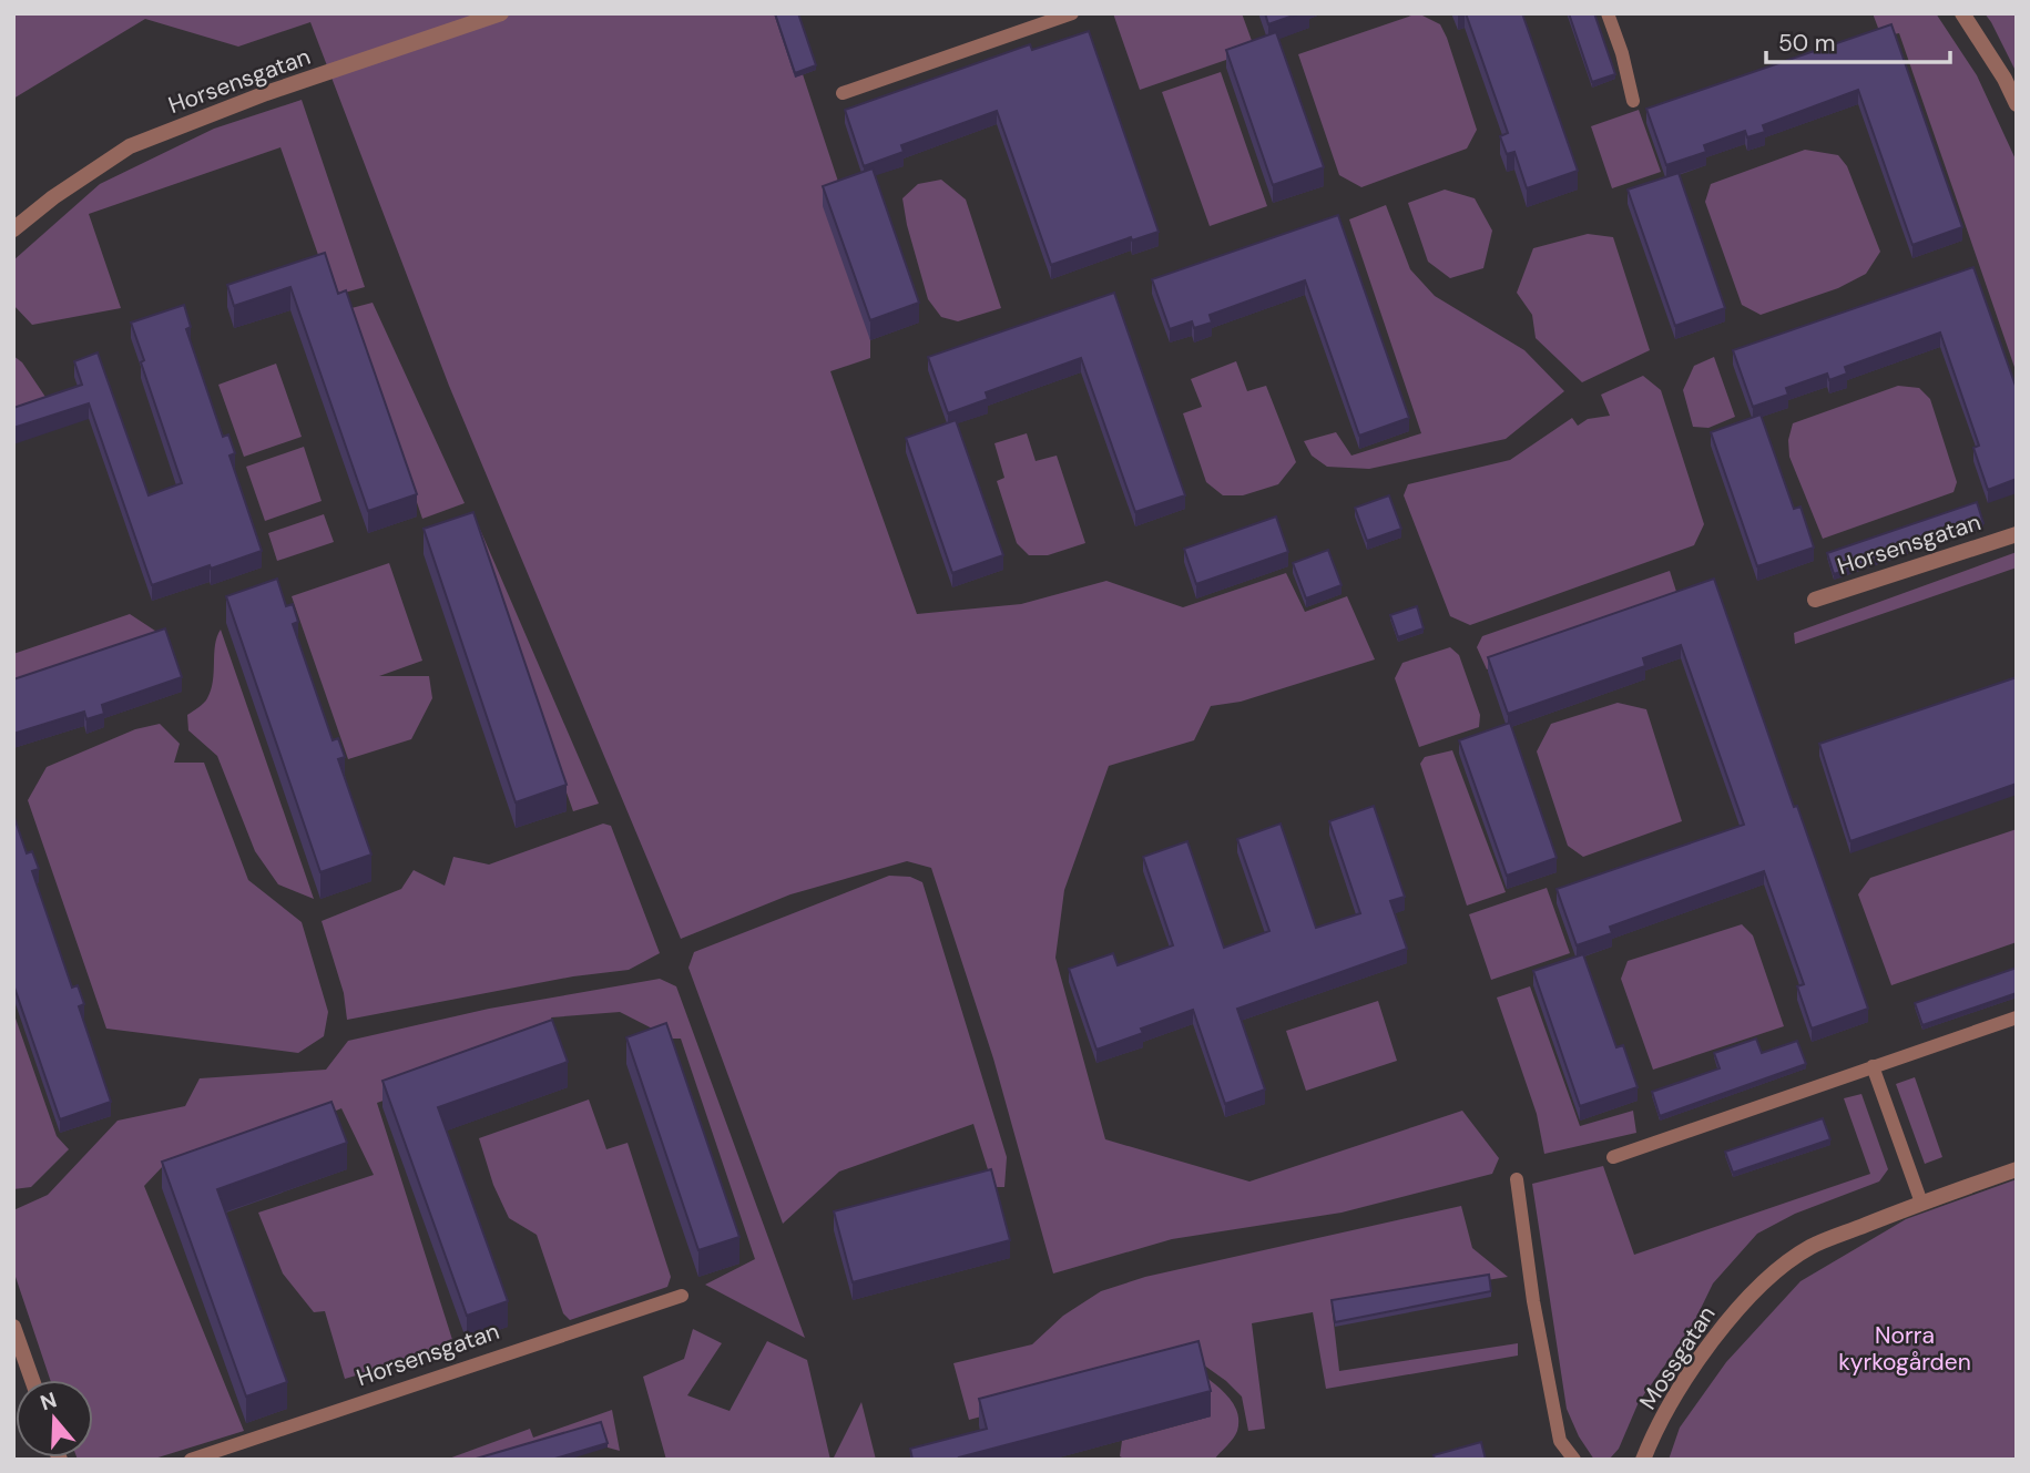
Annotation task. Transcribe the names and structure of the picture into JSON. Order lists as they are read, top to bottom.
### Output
{
  "streets": {
    "street": ["Horsensgatan", "Mossgatan"]
  },
  "parks": ["Norra kyrkogården"],
  "scale_bar": "50 m",
  "north": "top"
}
